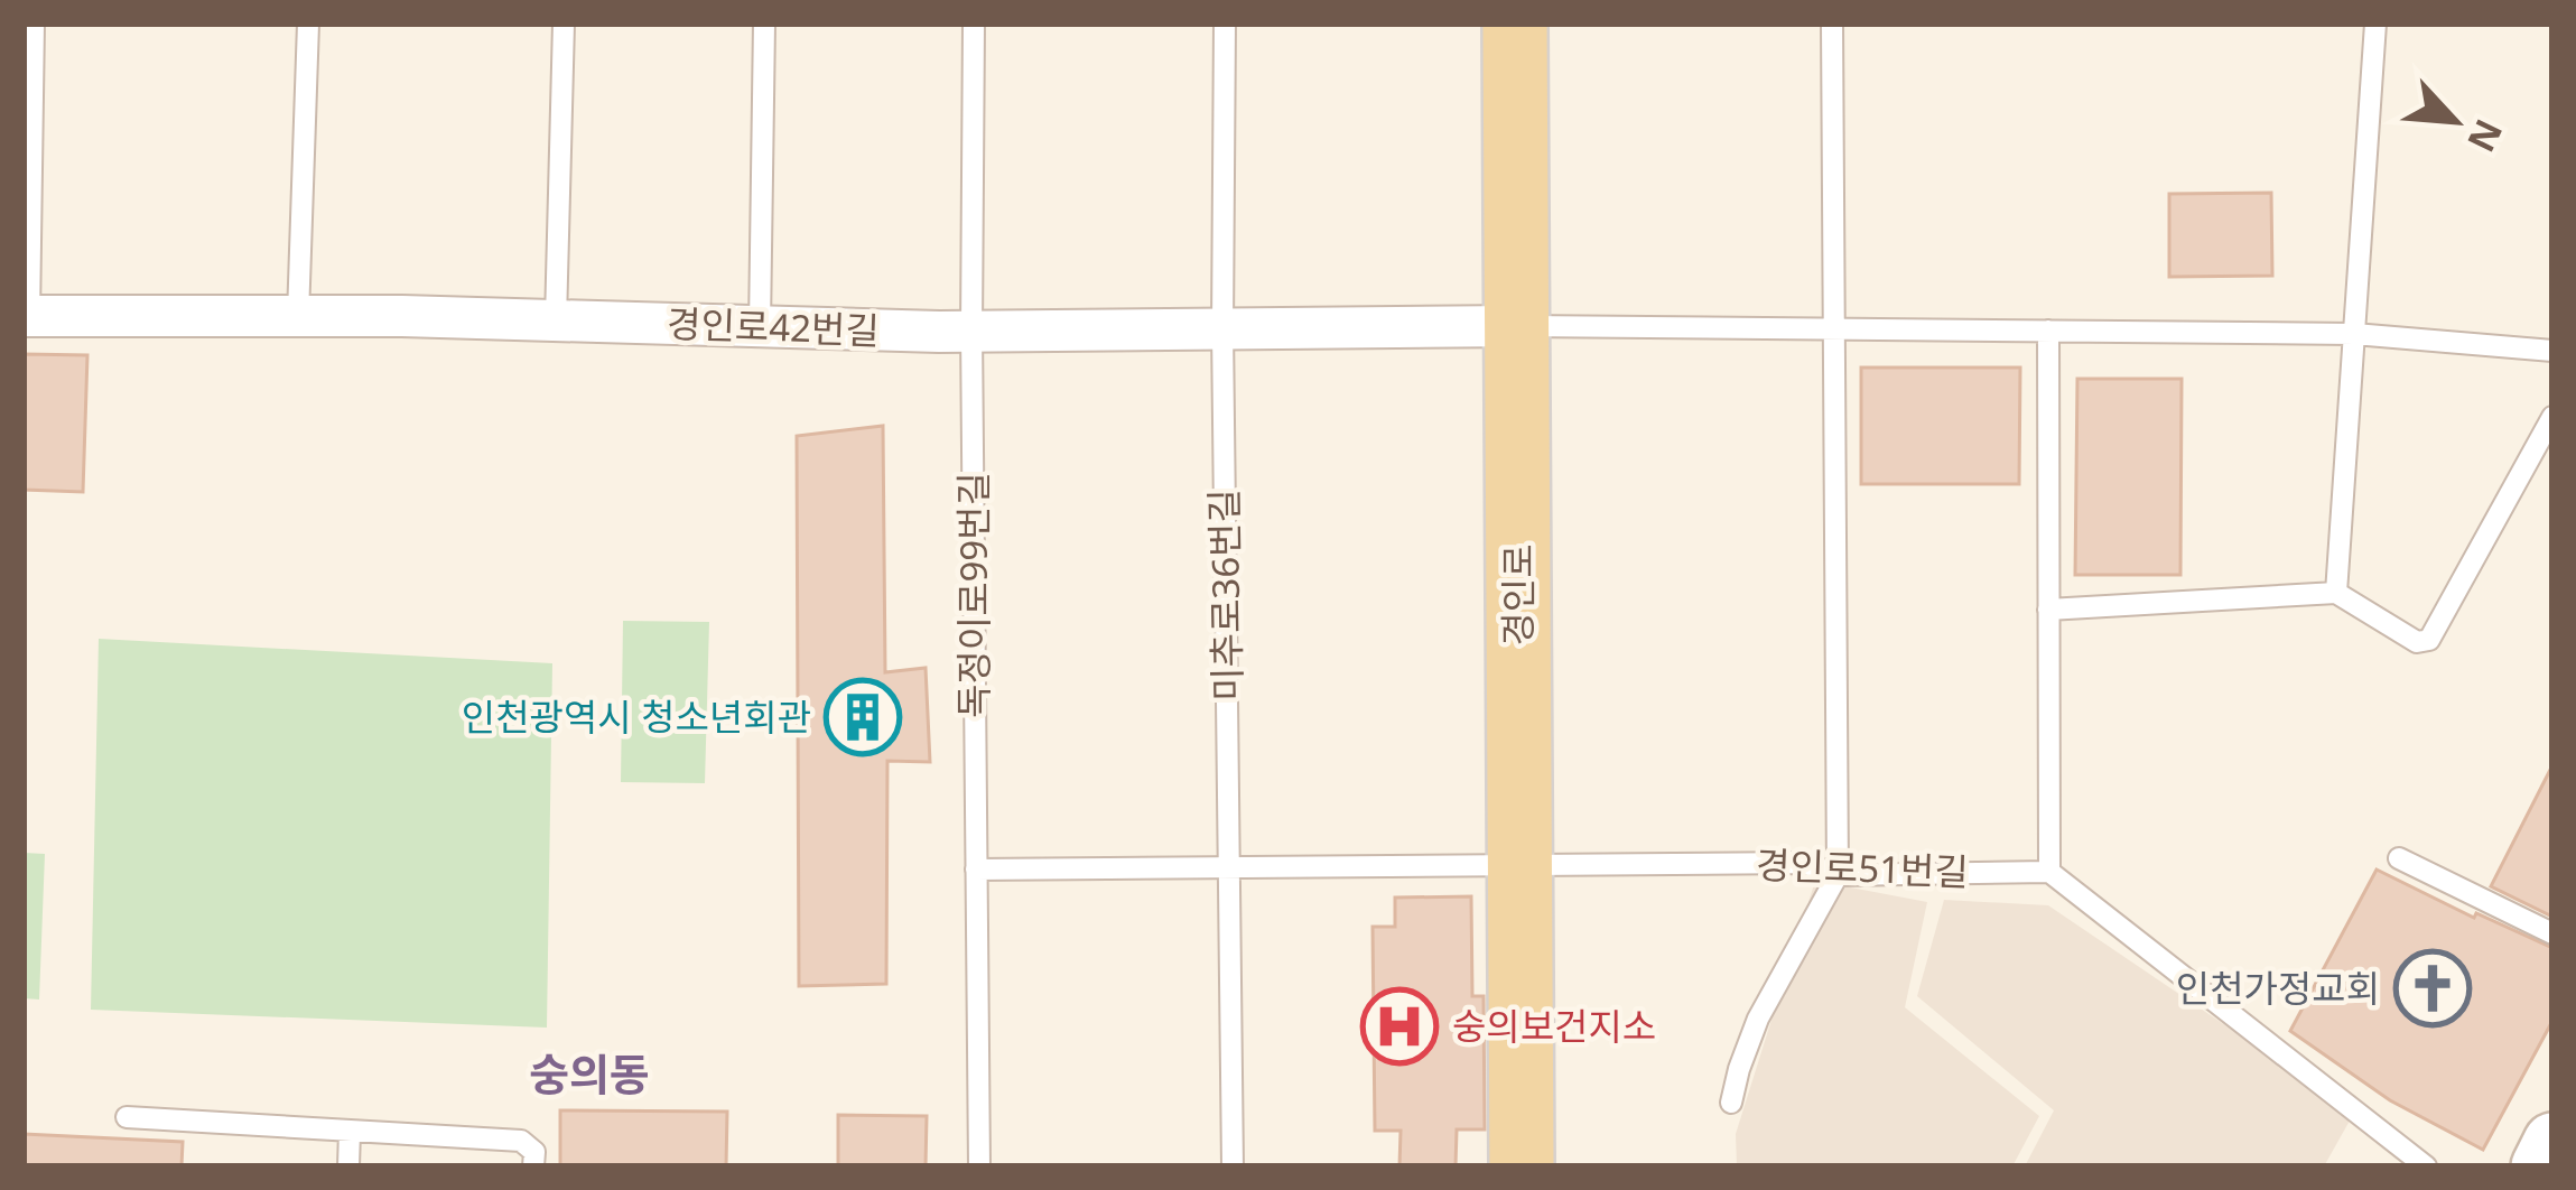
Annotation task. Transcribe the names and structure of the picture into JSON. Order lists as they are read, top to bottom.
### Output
{
  "streets": {
    "main road": ["경인로"],
    "street": ["경인로42번길"],
    "lane": ["독정이로99번길", "미추로36번길", "경인로51번길"]
  },
  "crossings": [
    ["경인로42번길", "독정이로99번길"],
    ["경인로42번길", "미추로36번길"],
    ["경인로42번길", "경인로"],
    ["독정이로99번길", "경인로51번길"],
    ["미추로36번길", "경인로51번길"],
    ["경인로", "경인로51번길"]
  ],
  "districts": ["숭의동"],
  "places": {
    "building": ["인천광역시 청소년회관"],
    "church": ["인천가정교회"],
    "hospital": ["숭의보건지소"]
  },
  "north": "bottom right"
}
